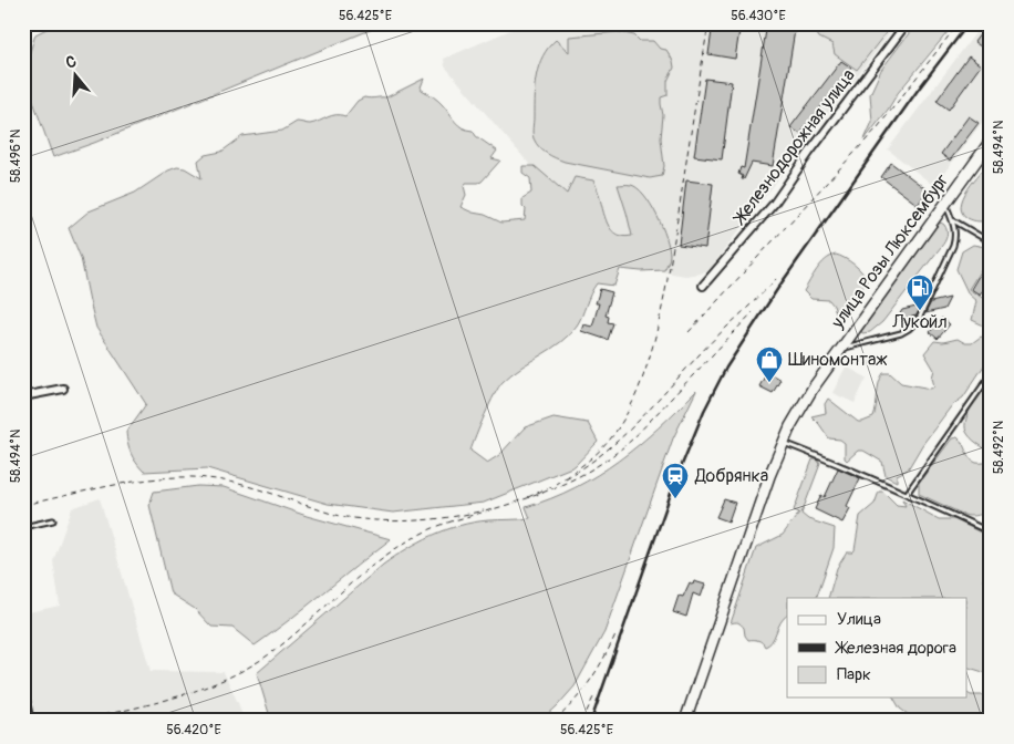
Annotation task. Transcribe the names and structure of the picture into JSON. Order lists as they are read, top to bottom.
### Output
{
  "streets": {
    "street": ["Железнодорожная улица", "улица Розы Люксембург"]
  },
  "places": {
    "fuel station": ["Лукойл"],
    "shop": ["Шинoмонтаж"],
    "station": ["Добрянка"]
  },
  "legend": ["Улица", "Железная дорога", "Парк"],
  "north": "top",
  "coordinates": [
    "56.425°E",
    "56.430°E",
    "58.494°N",
    "58.496°N",
    "58.492°N",
    "56.420°E"
  ]
}
